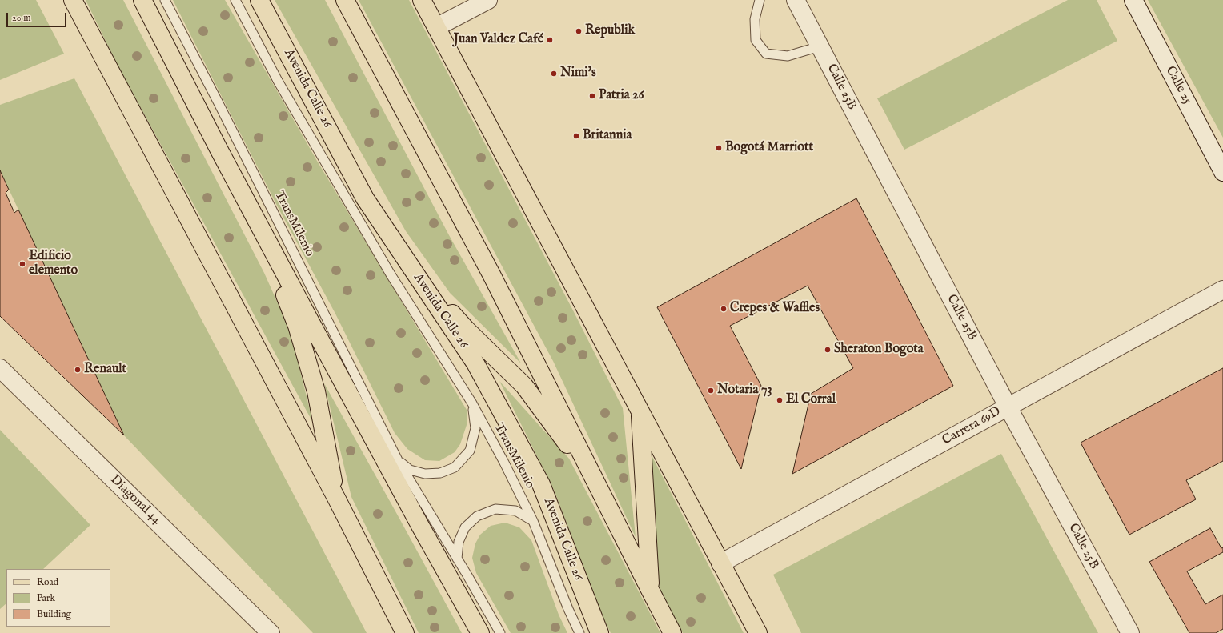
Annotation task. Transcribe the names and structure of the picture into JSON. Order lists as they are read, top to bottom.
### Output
{
  "streets": {
    "main road": ["Avenida Calle 26"],
    "street": [
      "Calle 25",
      "Calle 25B",
      "Carrera 69D",
      "Diagonal 44"
    ],
    "lane": ["TransMilenio"]
  },
  "crossings": [
    ["Calle 25B", "Carrera 69D"]
  ],
  "places": [
    "Republik",
    "Juan Valdez Café",
    "Nimi's",
    "Patria 26",
    "Britannia",
    "Bogotá Marriott",
    "Edificio elemento",
    "Crepes & Waffles",
    "Sheraton Bogota",
    "Renault",
    "Notaria 73",
    "El Corral"
  ],
  "legend": ["Road", "Park", "Building"],
  "scale_bar": "20 m"
}
